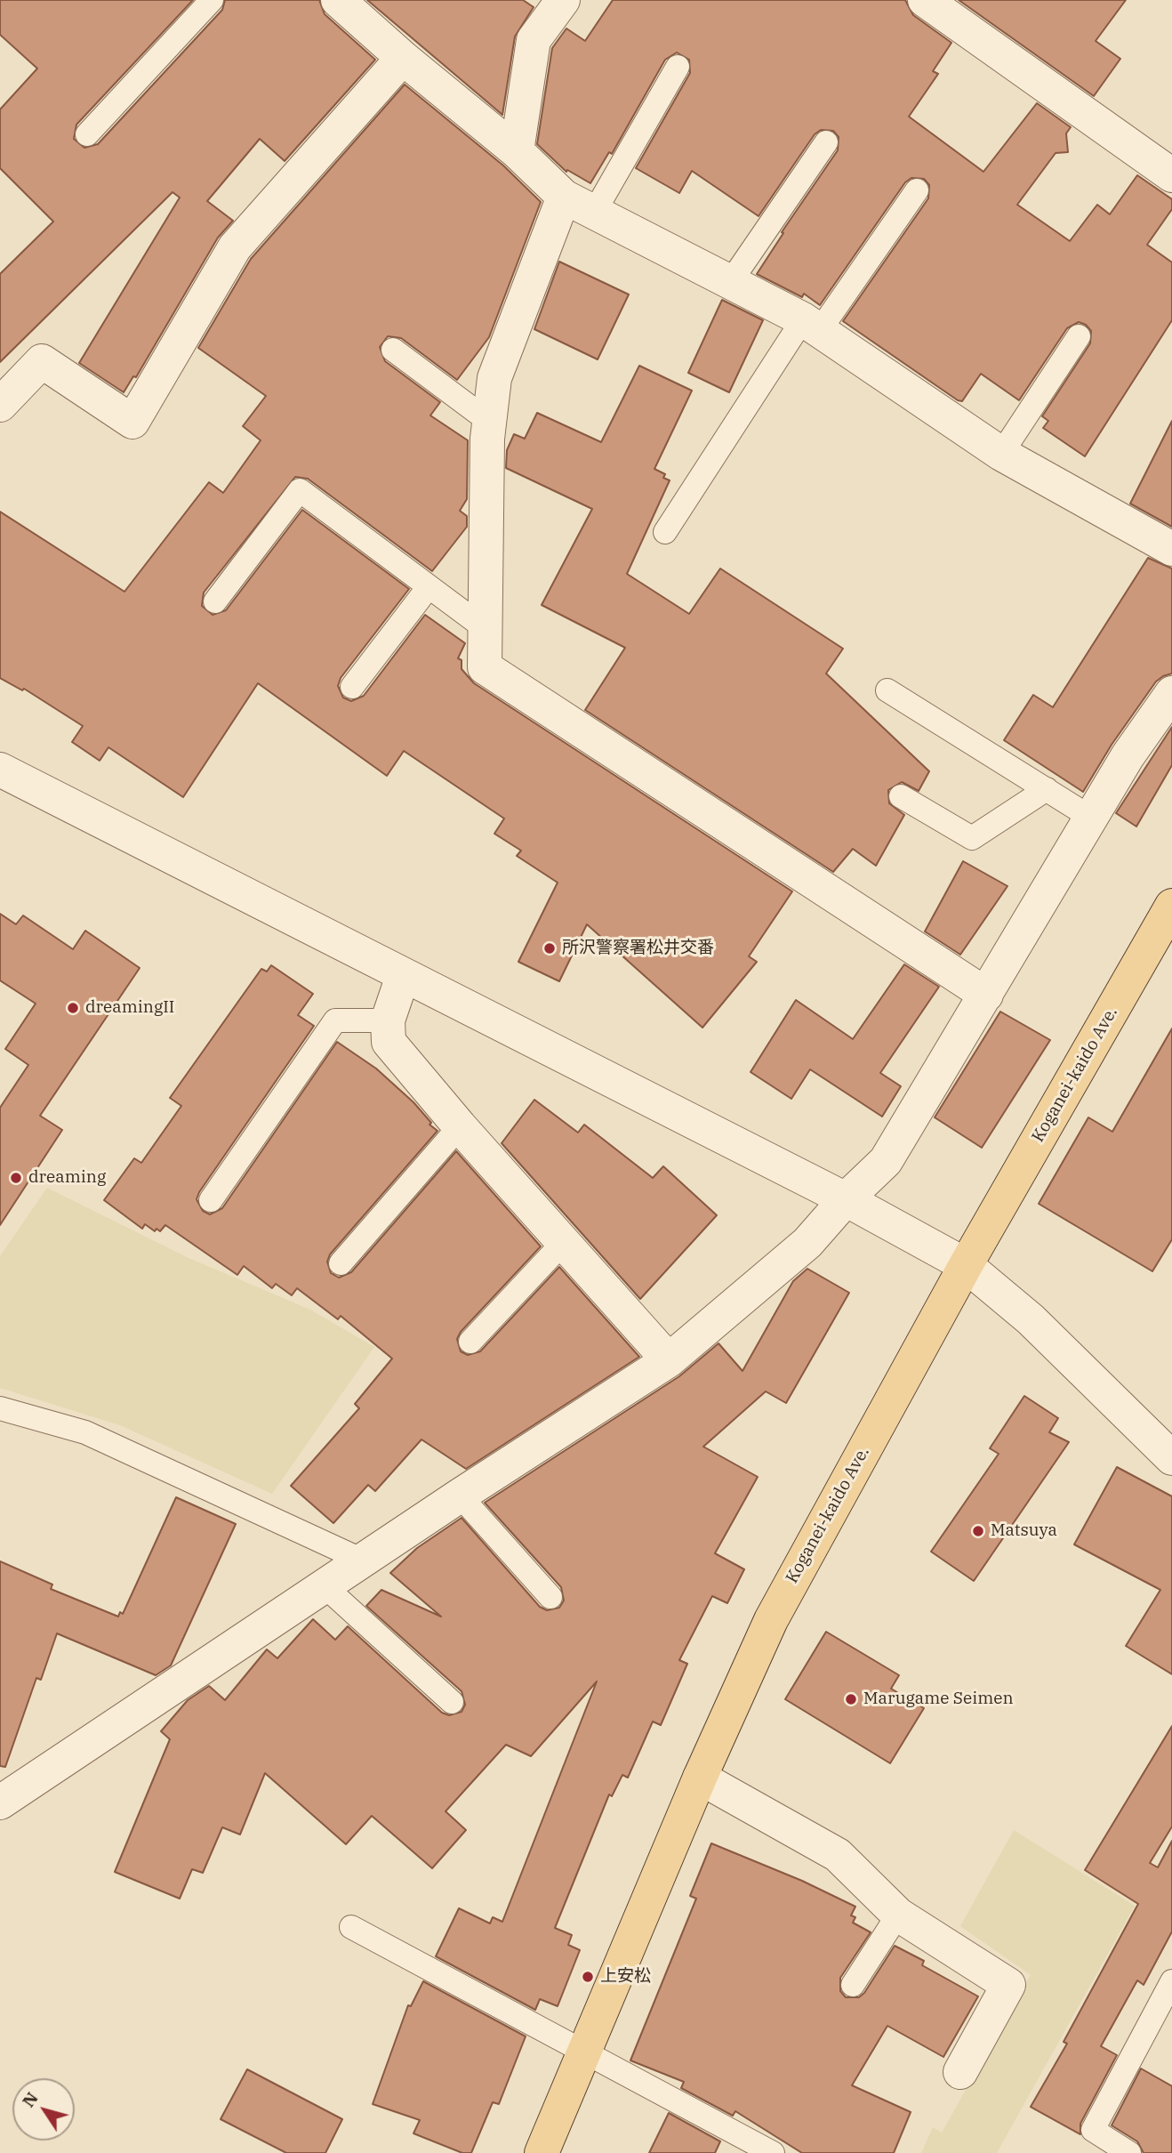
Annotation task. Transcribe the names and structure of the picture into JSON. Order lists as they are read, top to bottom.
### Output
{
  "streets": {
    "main road": ["Koganei-kaido Ave."]
  },
  "places": [
    "所沢警察署松井交番",
    "dreamingII",
    "dreaming",
    "Matsuya",
    "Marugame Seimen",
    "上安松"
  ],
  "north": "top left"
}
